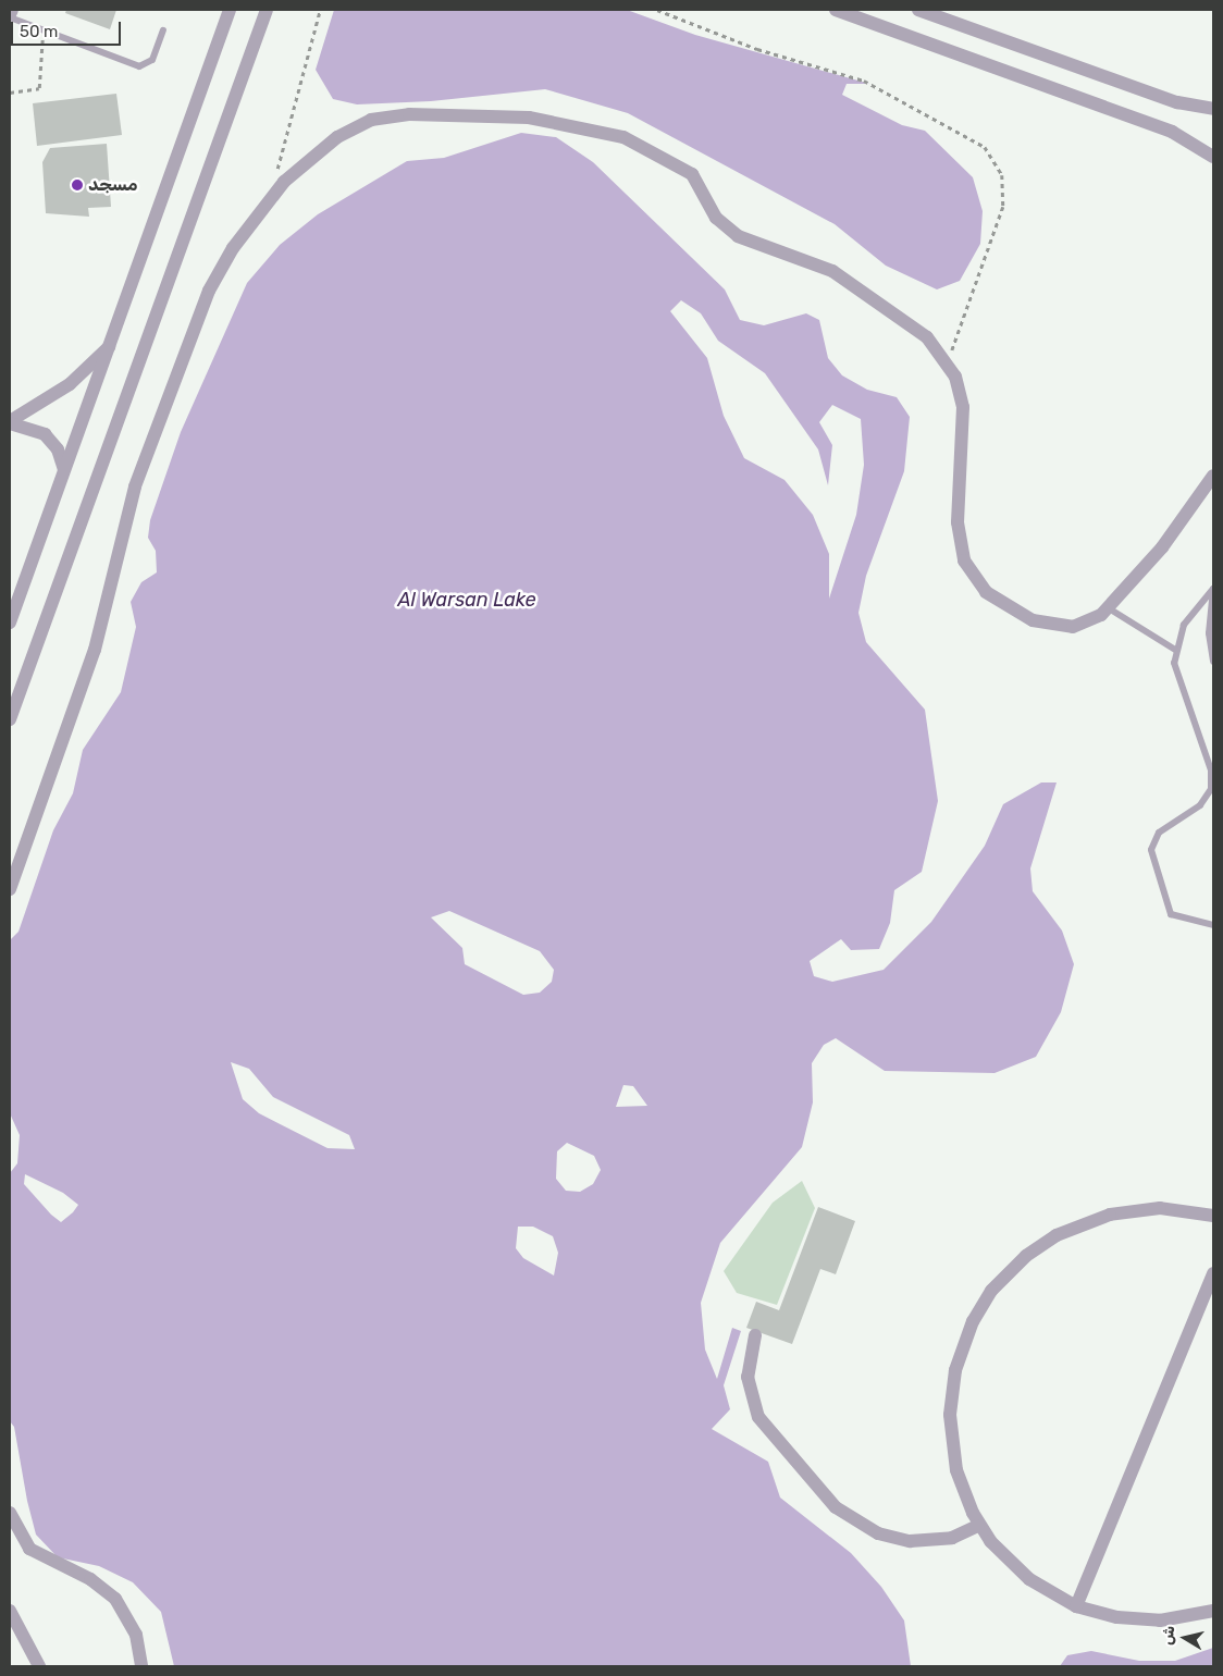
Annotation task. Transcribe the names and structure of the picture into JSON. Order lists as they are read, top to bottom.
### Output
{
  "water": ["Al Warsan Lake"],
  "places": ["مسجد"],
  "scale_bar": "50 m",
  "north": "left"
}
